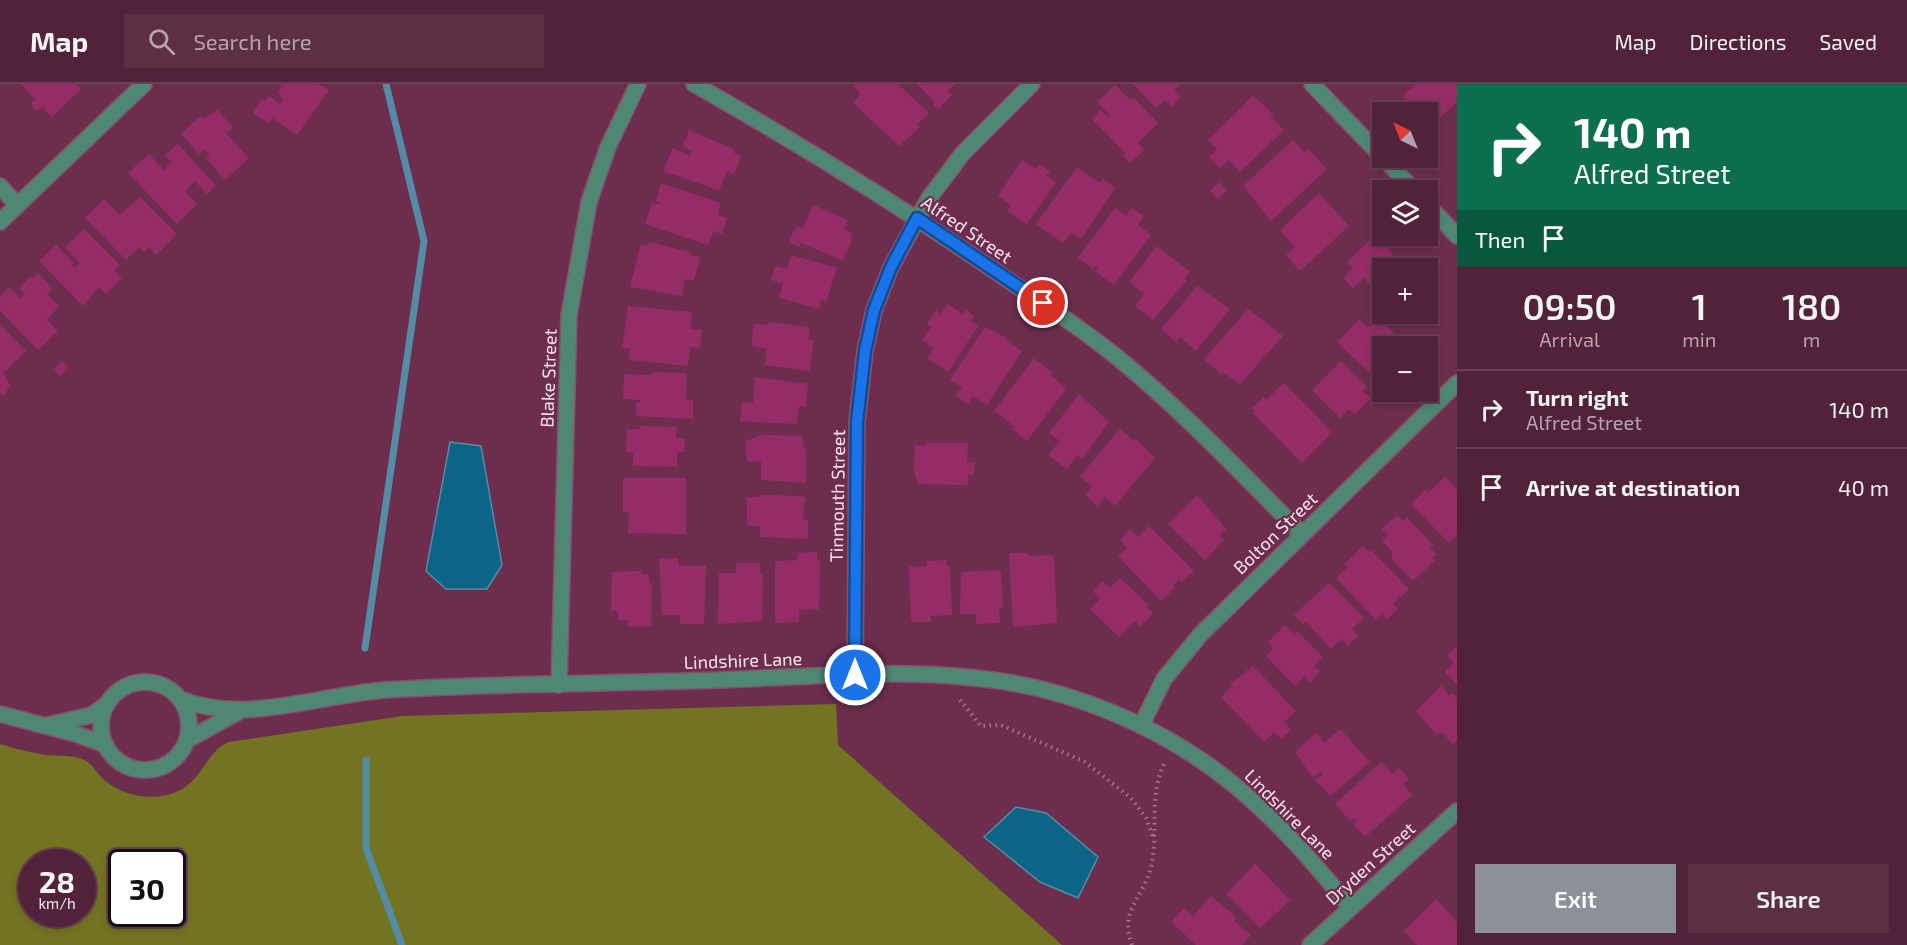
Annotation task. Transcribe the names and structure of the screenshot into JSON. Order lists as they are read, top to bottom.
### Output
{
  "streets": {
    "street": [
      "Alfred Street",
      "Blake Street",
      "Tinmouth Street",
      "Bolton Street",
      "Lindshire Lane",
      "Dryden Street"
    ]
  },
  "crossings": [
    ["Alfred Street", "Tinmouth Street"],
    ["Alfred Street", "Bolton Street"],
    ["Blake Street", "Lindshire Lane"],
    ["Tinmouth Street", "Lindshire Lane"],
    ["Bolton Street", "Lindshire Lane"],
    ["Lindshire Lane", "Dryden Street"]
  ],
  "north": "top left",
  "page": {
    "header": "Map",
    "search": "Search here",
    "nav": ["Map", "Directions", "Saved"],
    "turn": ["140 m", "Alfred Street"],
    "map_buttons": ["+", "−"],
    "then": "Then",
    "eta": [
      "09:50",
      "Arrival",
      "1",
      "min",
      "180",
      "m"
    ],
    "list": [
      {
        "name": "Turn right",
        "note": "Alfred Street",
        "value": "140 m"
      },
      {
        "name": "Arrive at destination",
        "value": "40 m"
      }
    ],
    "speed": "28 km/h",
    "limit": "30",
    "buttons": ["Exit", "Share"]
  }
}
